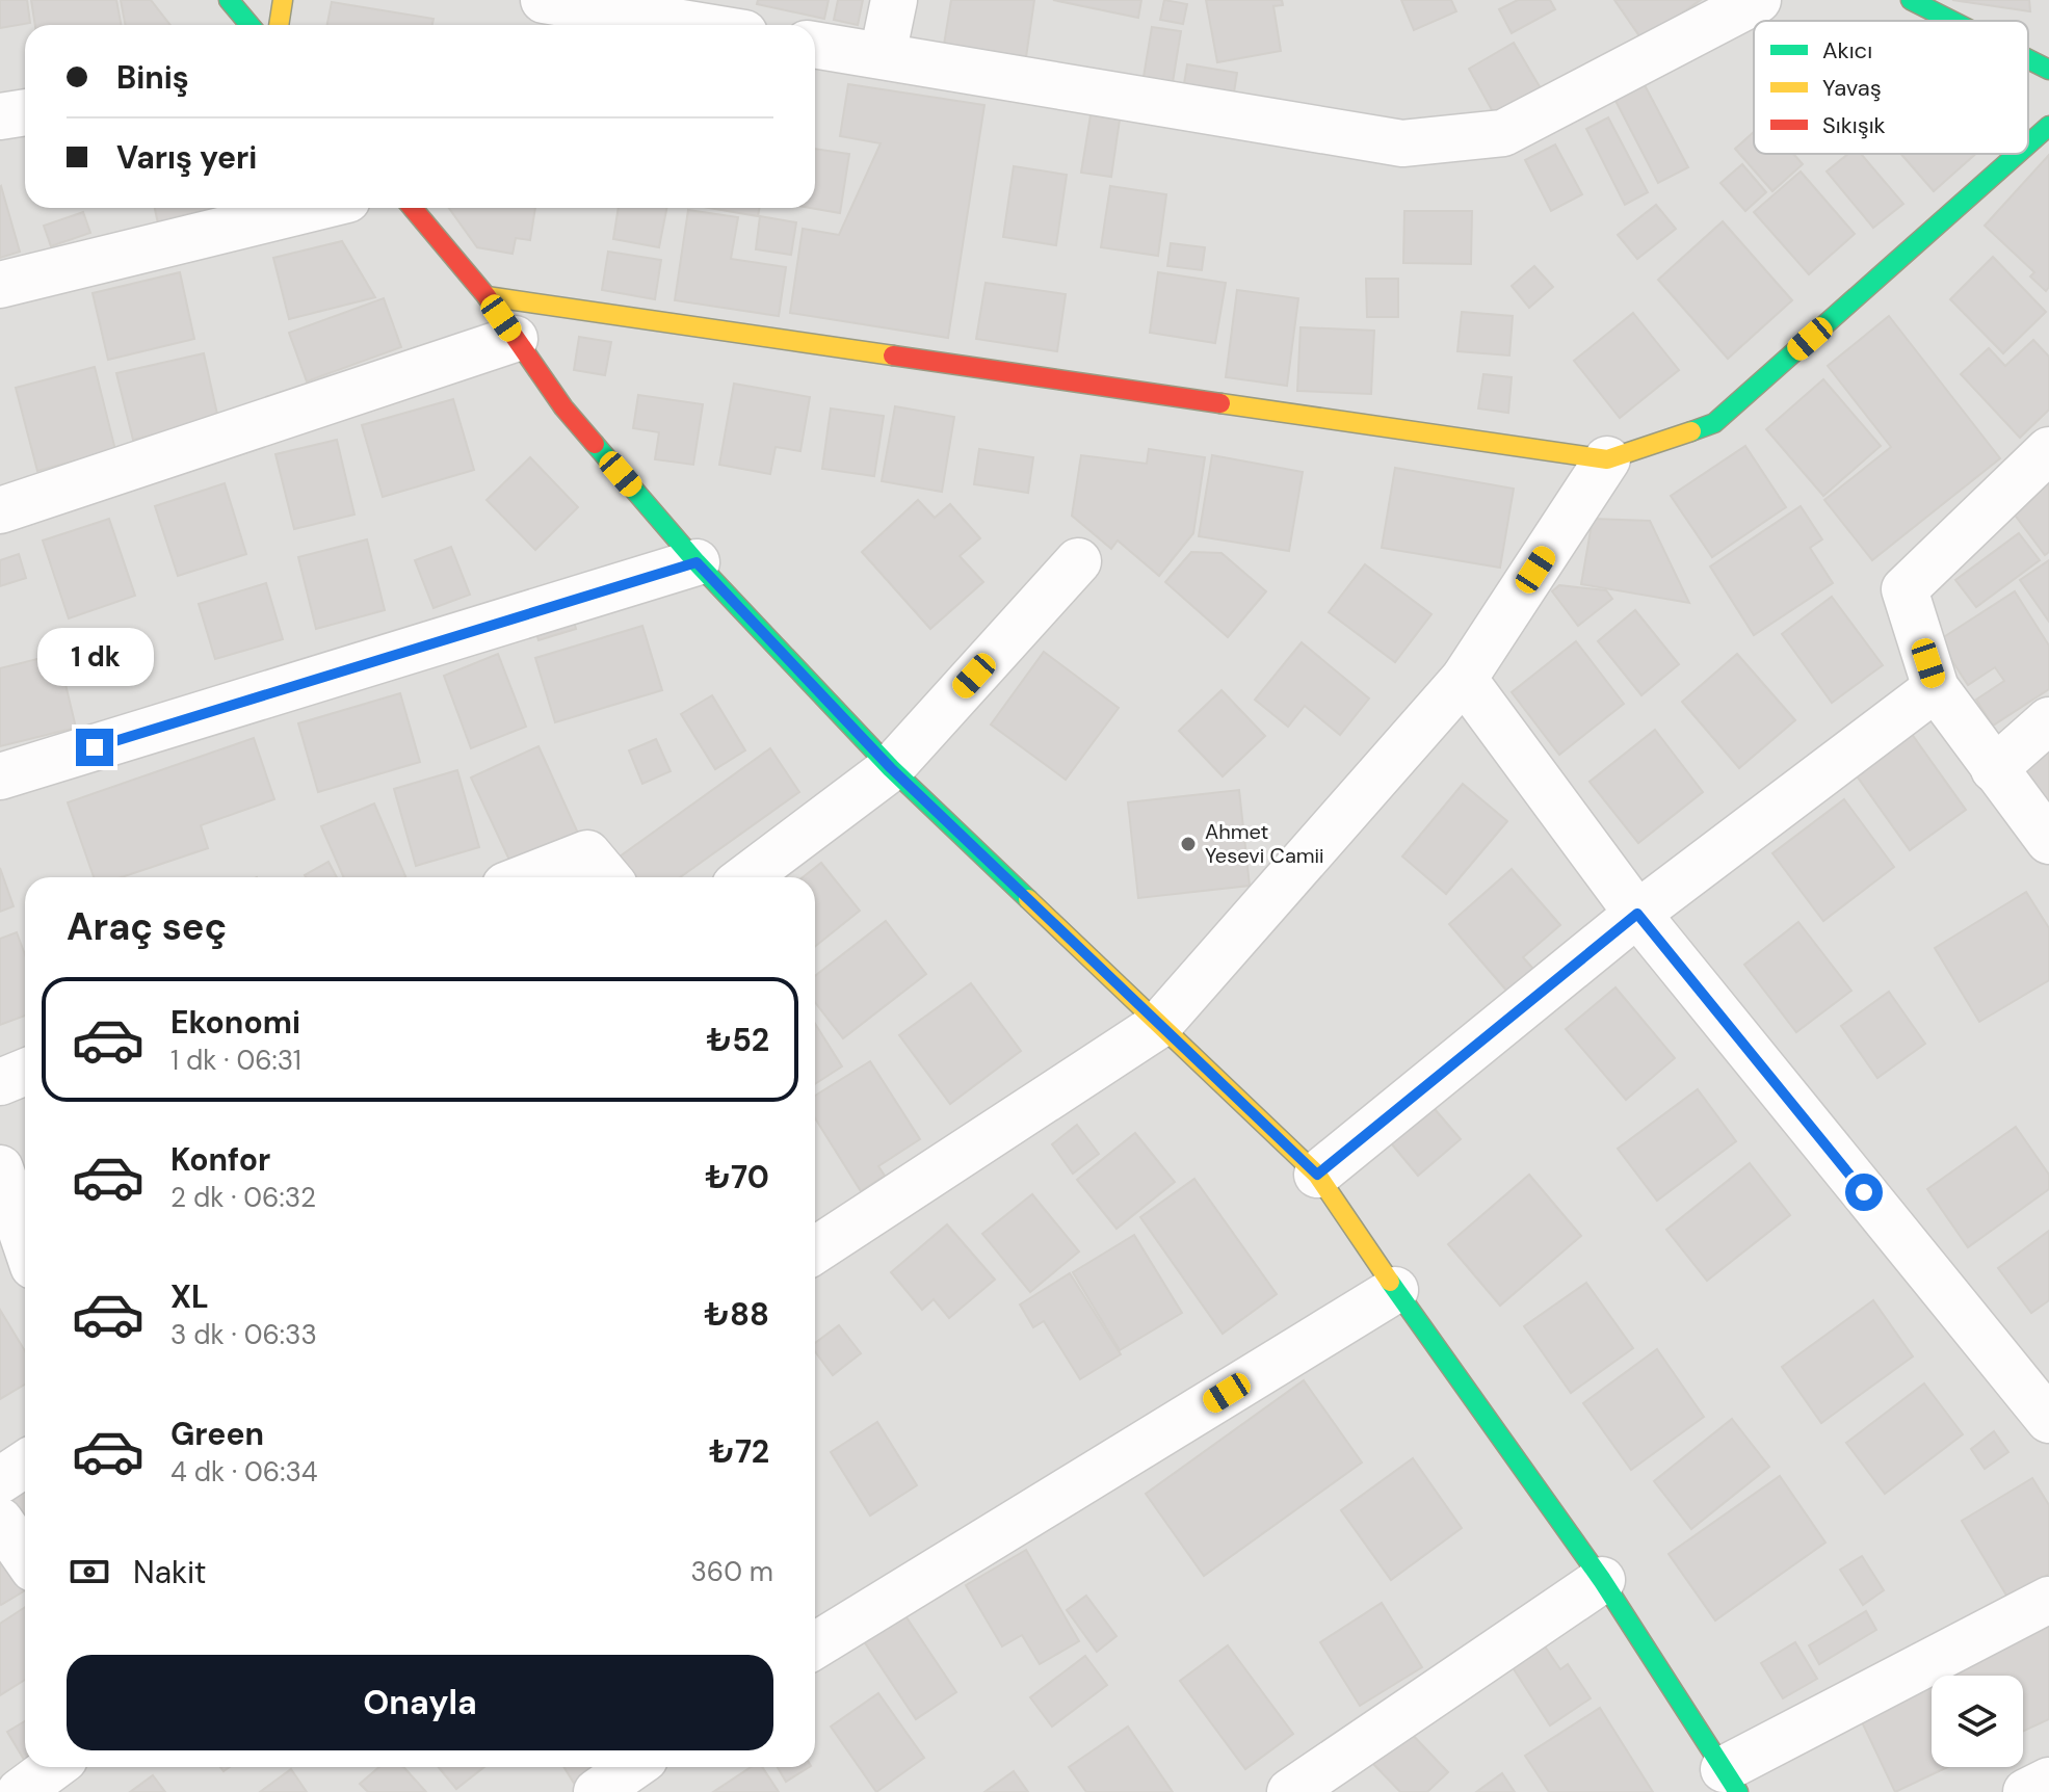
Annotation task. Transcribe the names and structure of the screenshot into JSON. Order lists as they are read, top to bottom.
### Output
{
  "places": ["Ahmet Yesevi Camii"],
  "legend": ["Akıcı", "Yavaş", "Sıkışık"],
  "page": {
    "banner": ["Biniş", "Varış yeri"],
    "bubble": "1 dk",
    "heading": "Araç seç",
    "list": [
      {
        "name": "Ekonomi",
        "note": "1 dk · 06:31",
        "value": "₺52"
      },
      {
        "name": "Konfor",
        "note": "2 dk · 06:32",
        "value": "₺70"
      },
      {
        "name": "XL",
        "note": "3 dk · 06:33",
        "value": "₺88"
      },
      {
        "name": "Green",
        "note": "4 dk · 06:34",
        "value": "₺72"
      }
    ],
    "pay": ["Nakit", "360 m"],
    "buttons": "Onayla"
  }
}
